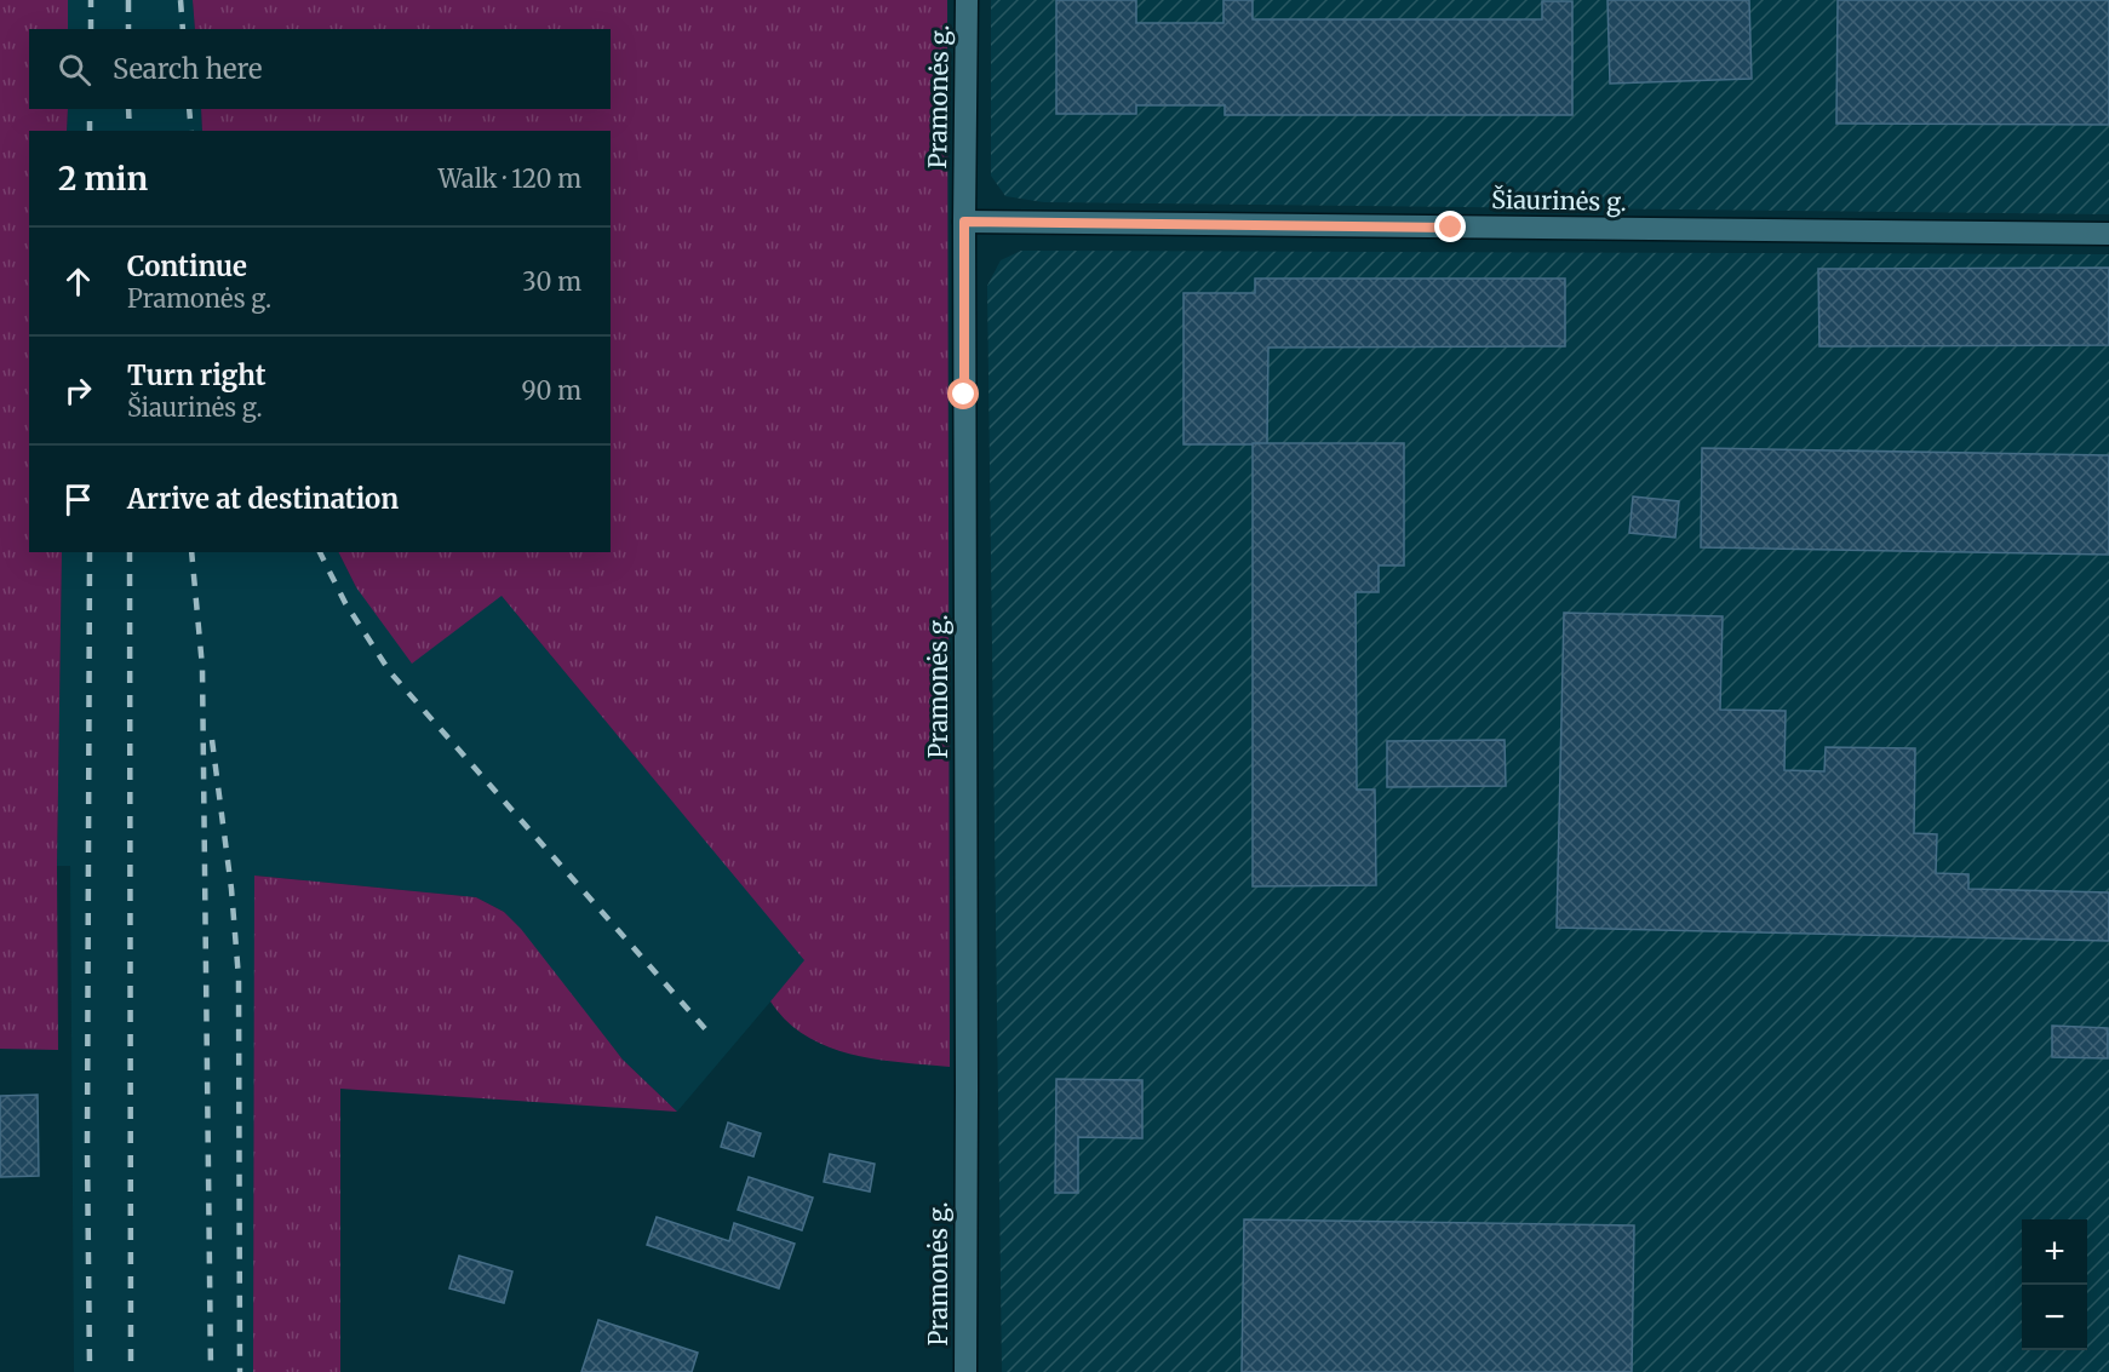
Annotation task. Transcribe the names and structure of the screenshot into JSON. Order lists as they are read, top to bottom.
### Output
{
  "streets": {
    "street": ["Pramonės g.", "Šiaurinės g."]
  },
  "crossings": [
    ["Pramonės g.", "Šiaurinės g."]
  ],
  "page": {
    "search": "Search here",
    "heading": ["2 min", "Walk · 120 m"],
    "list": [
      ["Continue", "Pramonės g.", "30 m"],
      ["Turn right", "Šiaurinės g.", "90 m"],
      "Arrive at destination"
    ],
    "map_buttons": ["+", "−"]
  }
}
